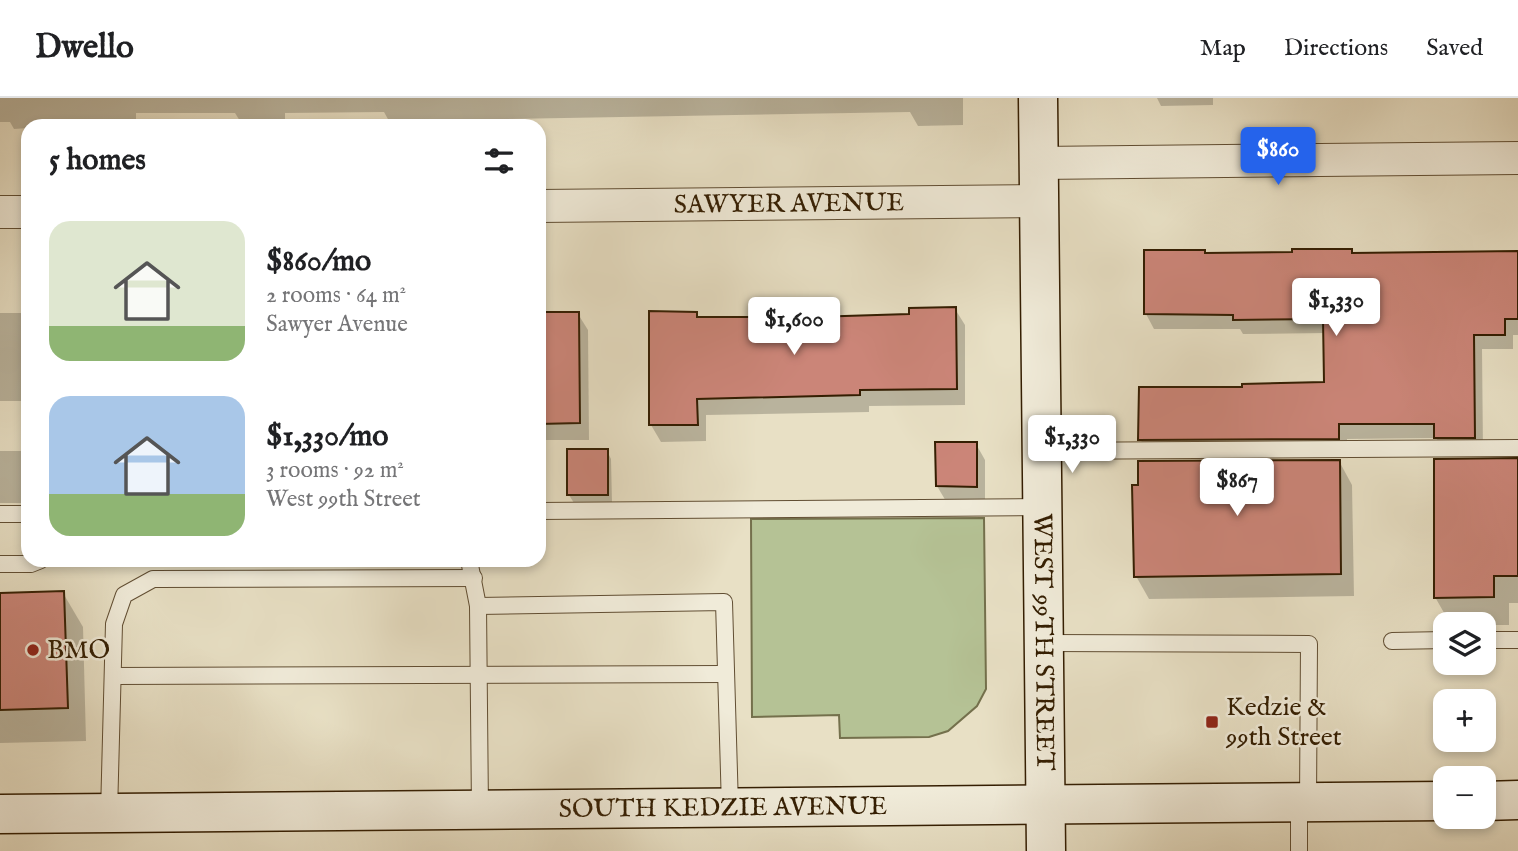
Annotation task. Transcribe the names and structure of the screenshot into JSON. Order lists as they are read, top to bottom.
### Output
{
  "streets": {
    "main road": ["WEST 99TH STREET", "SOUTH KEDZIE AVENUE"],
    "street": ["SAWYER AVENUE"]
  },
  "crossings": [
    ["SAWYER AVENUE", "WEST 99TH STREET"],
    ["WEST 99TH STREET", "SOUTH KEDZIE AVENUE"]
  ],
  "places": {
    "other": ["BMO"],
    "transit": ["Kedzie & 99th Street"]
  },
  "page": {
    "header": "Dwello",
    "nav": ["Map", "Directions", "Saved"],
    "heading": "5 homes",
    "price": [
      "$860",
      "$1,330",
      "$1,600",
      "$1,330",
      "$867"
    ],
    "list": [
      {
        "name": "$860/mo",
        "note": "2 rooms · 64 m² · Sawyer Avenue"
      },
      {
        "name": "$1,330/mo",
        "note": "3 rooms · 92 m² · West 99th Street"
      }
    ],
    "map_buttons": ["+", "−"]
  }
}
